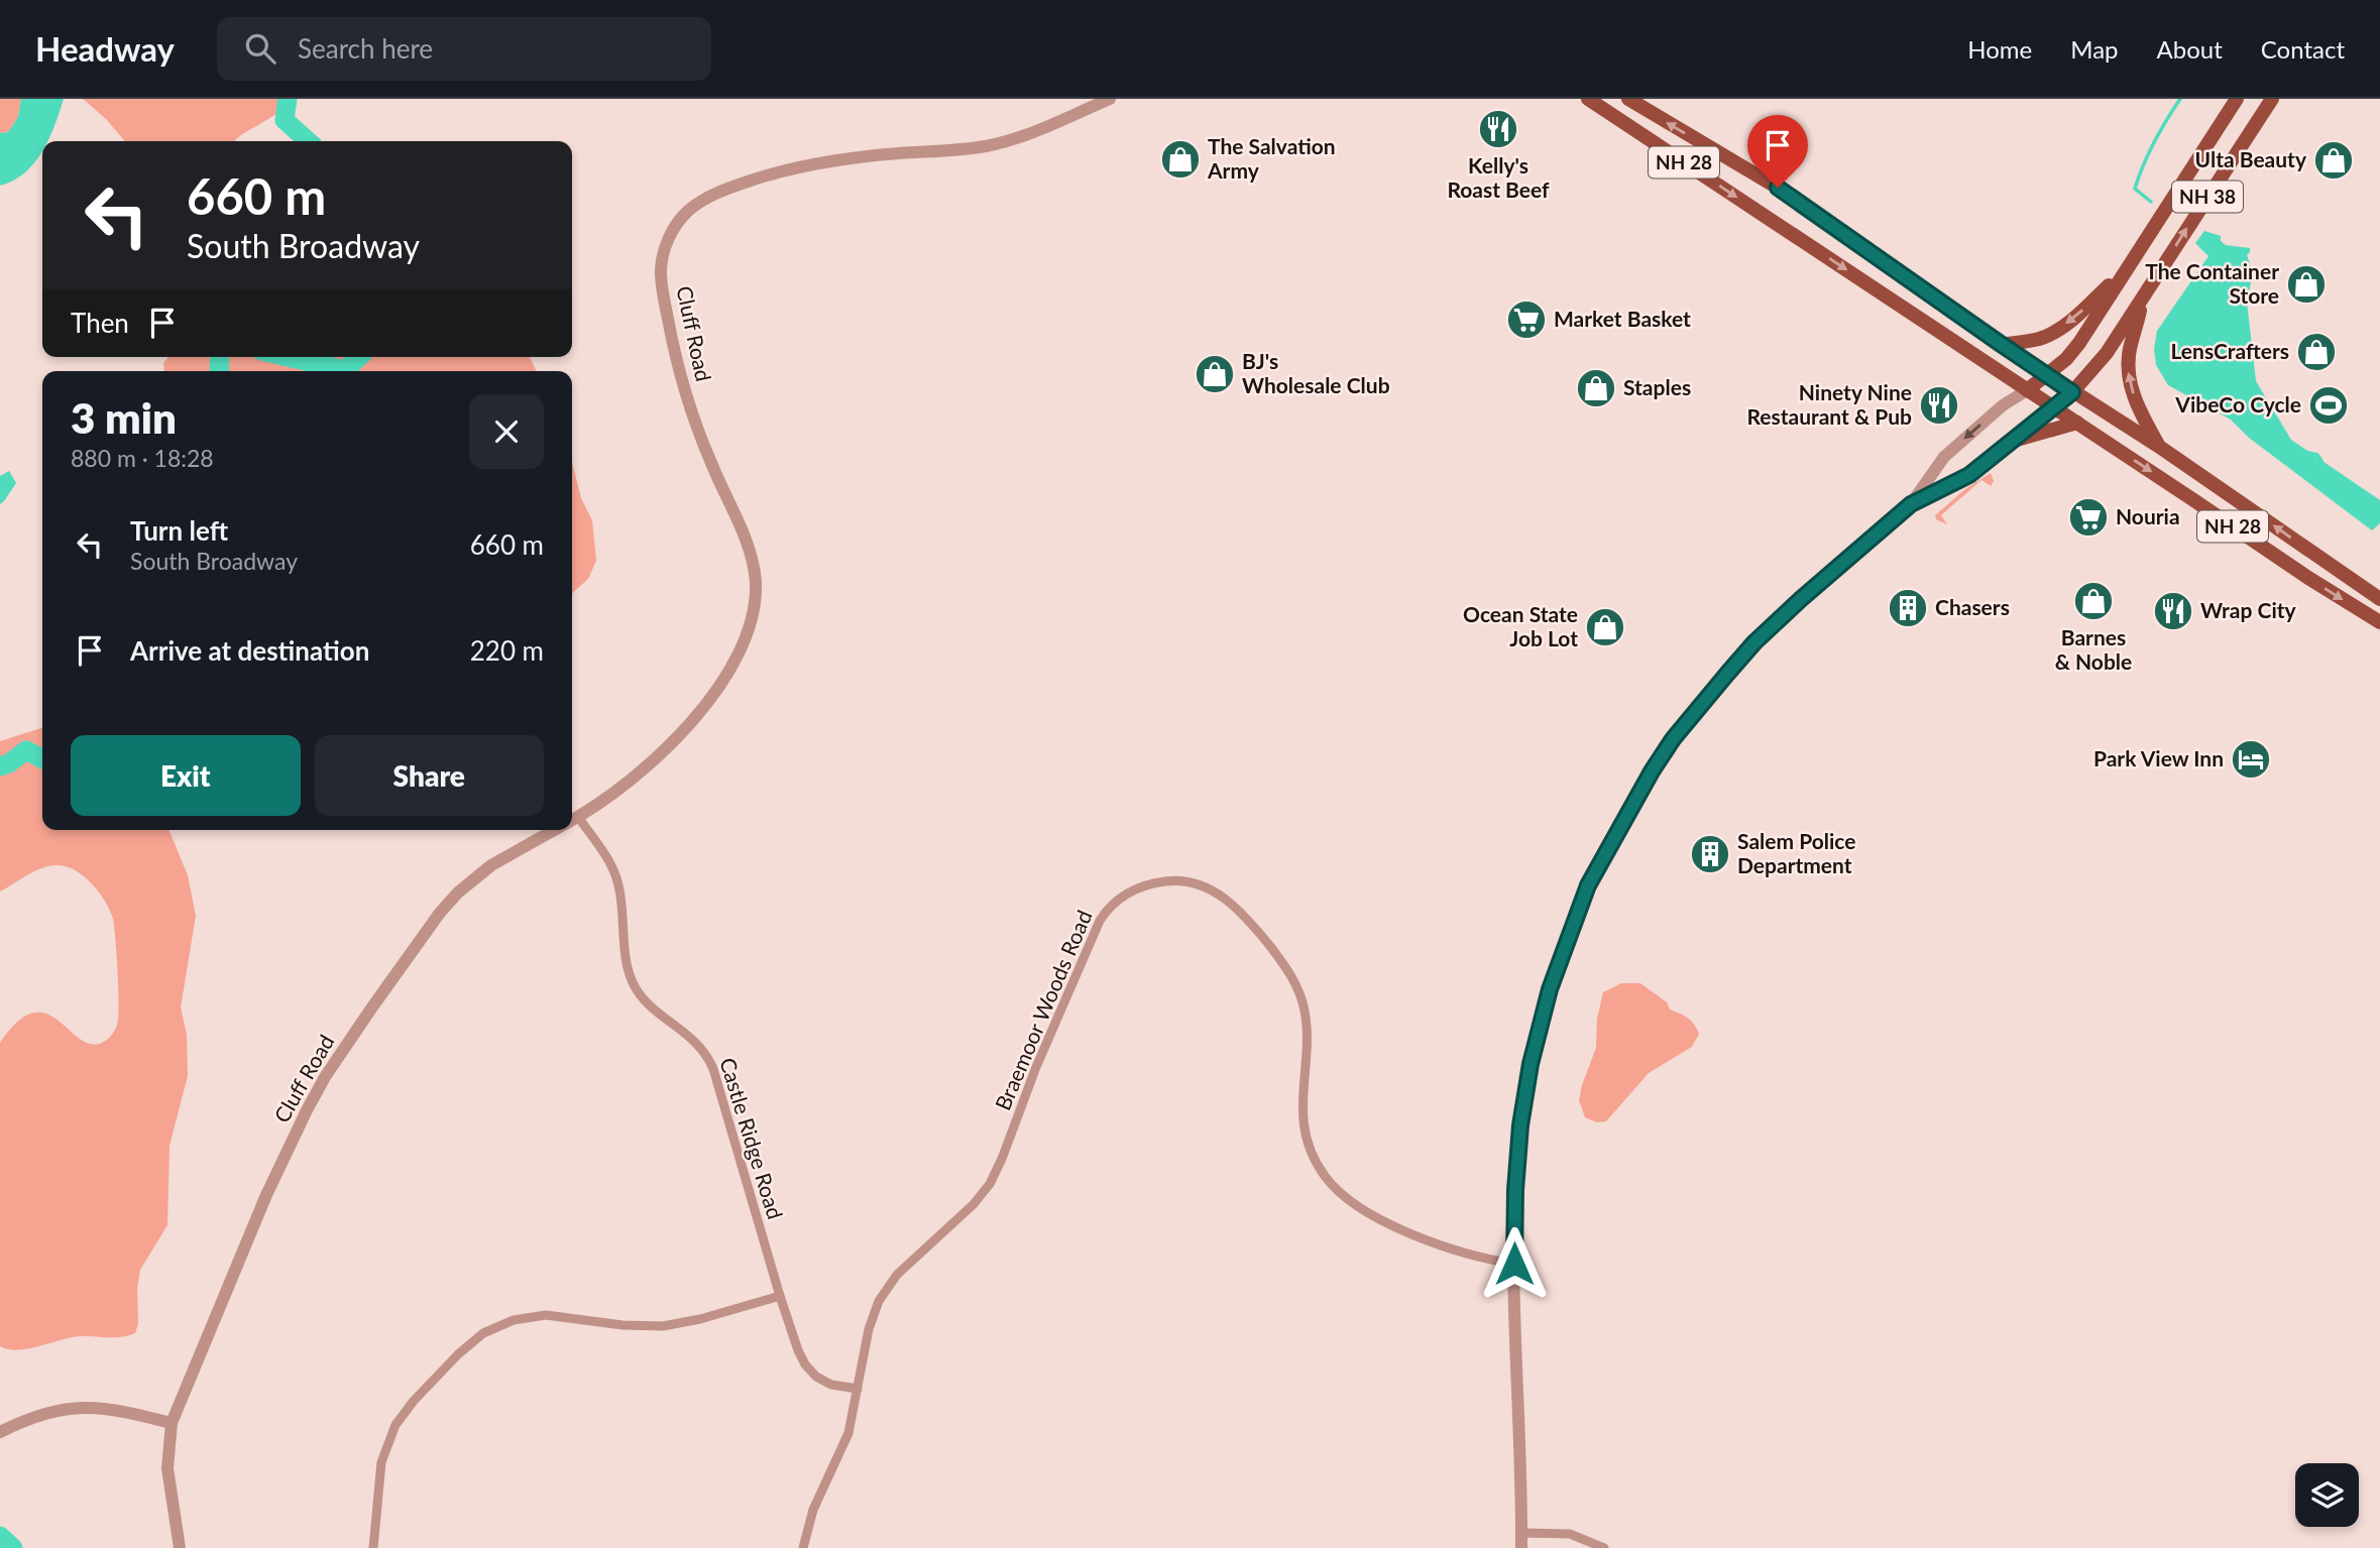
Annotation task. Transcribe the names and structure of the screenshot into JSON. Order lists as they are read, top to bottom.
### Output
{
  "streets": {
    "main road": ["NH 28", "NH 38"],
    "street": ["Cluff Road", "Braemoor Woods Road", "Castle Ridge Road"]
  },
  "crossings": [
    ["NH 28", "NH 38"],
    ["Braemoor Woods Road", "Castle Ridge Road"]
  ],
  "places": {
    "restaurant": ["Kelly's Roast Beef", "Ninety Nine Restaurant & Pub", "Wrap City"],
    "shop": [
      "The Salvation Army",
      "Ulta Beauty",
      "The Container Store",
      "LensCrafters",
      "BJ's Wholesale Club",
      "Staples",
      "Barnes & Noble",
      "Ocean State Job Lot"
    ],
    "supermarket": ["Market Basket", "Nouria"],
    "sports": ["VibeCo Cycle"],
    "building": ["Chasers", "Salem Police Department"],
    "hotel": ["Park View Inn"]
  },
  "page": {
    "header": "Headway",
    "search": "Search here",
    "nav": [
      "Home",
      "Map",
      "About",
      "Contact"
    ],
    "turn": ["660 m", "South Broadway"],
    "then": "Then",
    "heading": ["3 min", "880 m · 18:28"],
    "list": [
      {
        "name": "Turn left",
        "note": "South Broadway",
        "value": "660 m"
      },
      {
        "name": "Arrive at destination",
        "value": "220 m"
      }
    ],
    "buttons": ["Exit", "Share"]
  }
}
